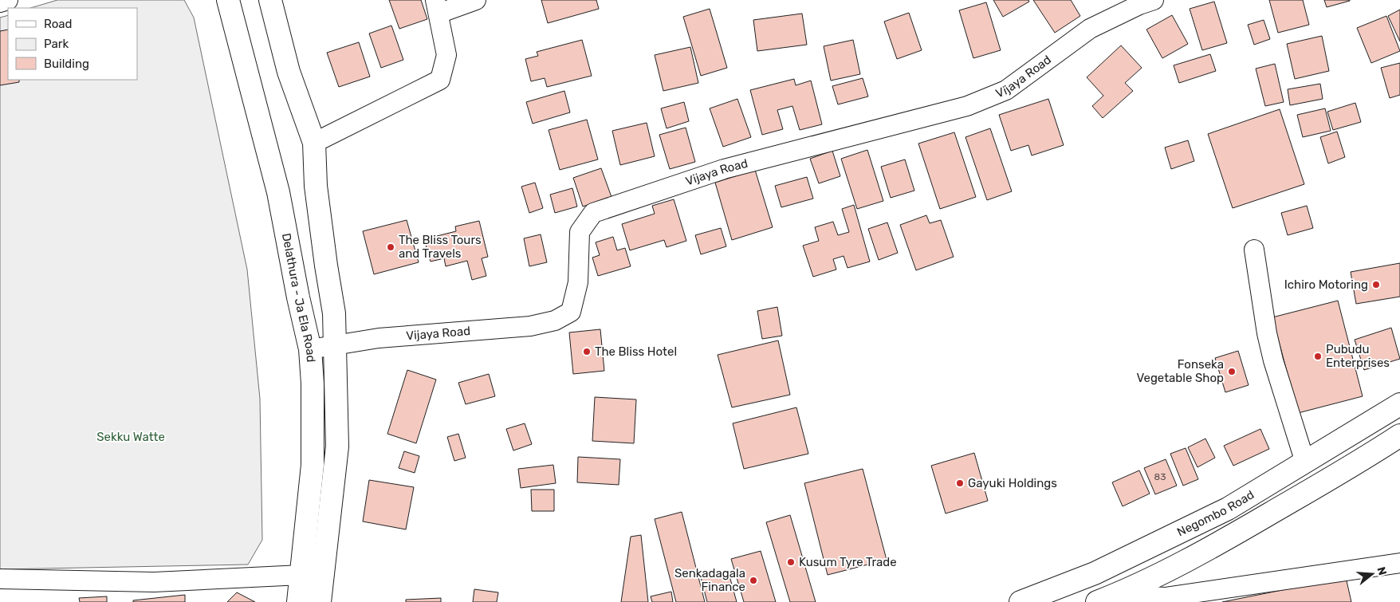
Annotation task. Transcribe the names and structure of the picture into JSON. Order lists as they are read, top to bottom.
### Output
{
  "streets": {
    "main road": ["Delathura - Ja Ela Road", "Negombo Road"],
    "street": ["Vijaya Road"]
  },
  "crossings": [
    ["Vijaya Road", "Delathura - Ja Ela Road"]
  ],
  "parks": ["Sekku Watte"],
  "places": [
    "The Bliss Tours and Travels",
    "Ichiro Motoring",
    "The Bliss Hotel",
    "Pubudu Enterprises",
    "Fonseka Vegetable Shop",
    "Gayuki Holdings",
    "Kusum Tyre Trade",
    "Senkadagala Finance"
  ],
  "house_numbers": ["83"],
  "legend": ["Road", "Park", "Building"],
  "north": "right"
}
